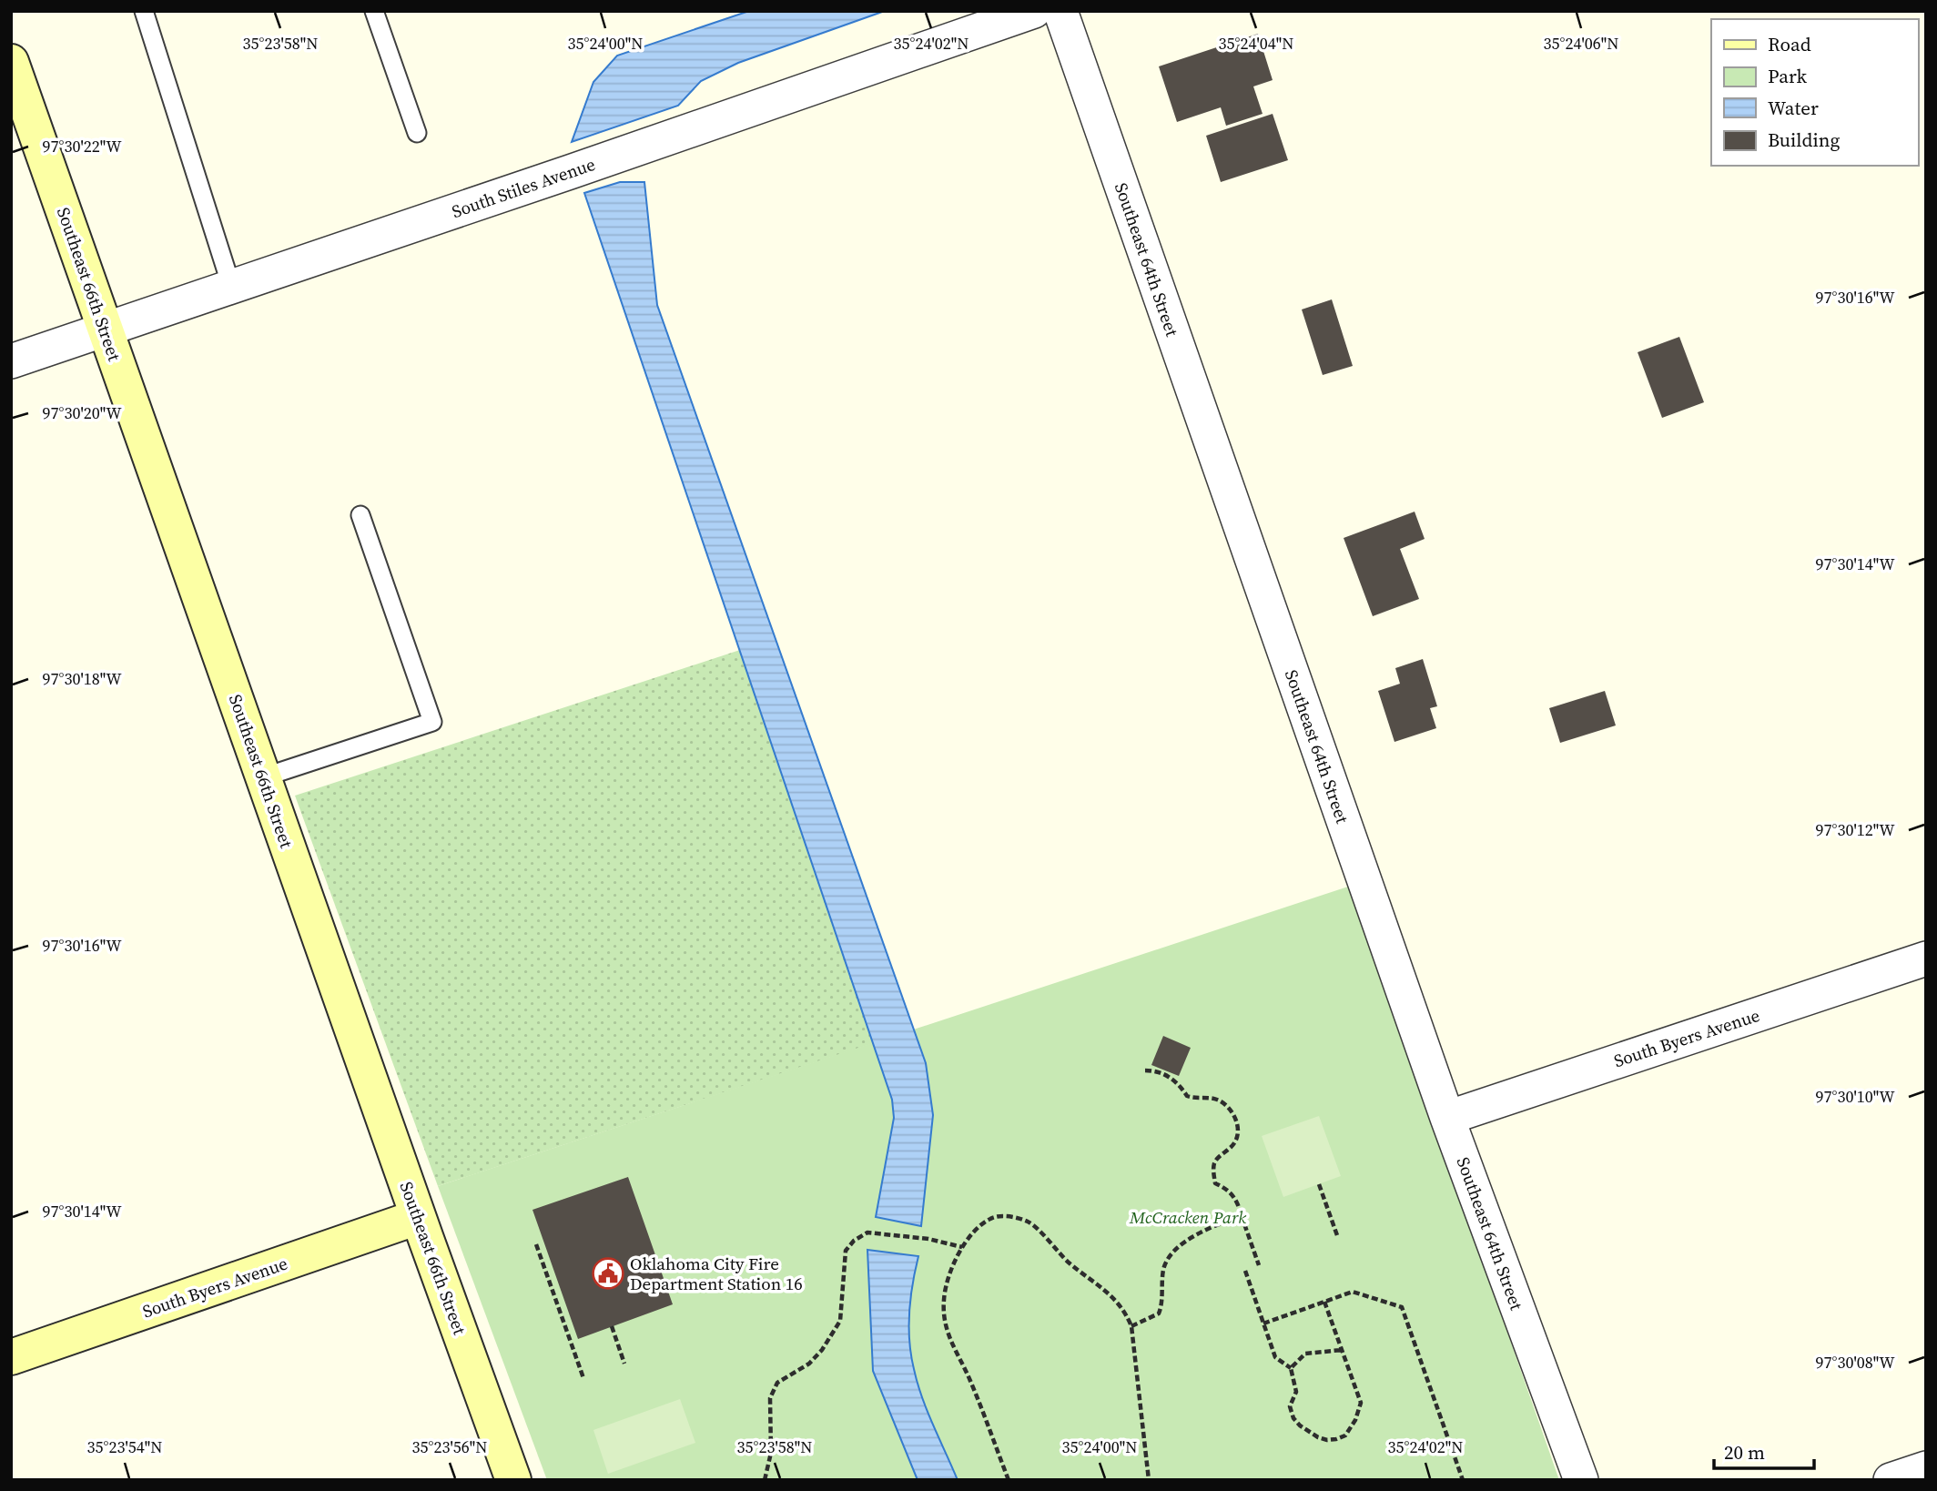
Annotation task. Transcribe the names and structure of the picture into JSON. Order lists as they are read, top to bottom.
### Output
{
  "streets": {
    "street": [
      "South Stiles Avenue",
      "Southeast 64th Street",
      "Southeast 66th Street",
      "South Byers Avenue"
    ]
  },
  "crossings": [
    ["South Stiles Avenue", "Southeast 66th Street"],
    ["Southeast 64th Street", "South Byers Avenue"],
    ["Southeast 66th Street", "South Byers Avenue"]
  ],
  "parks": ["McCracken Park"],
  "places": {
    "public building": ["Oklahoma City Fire Department Station 16"]
  },
  "legend": [
    "Road",
    "Park",
    "Water",
    "Building"
  ],
  "scale_bar": "20 m",
  "coordinates": [
    "35°24'06\"N",
    "35°23'58\"N",
    "35°24'00\"N",
    "35°24'02\"N",
    "35°24'04\"N",
    "97°30'22\"W",
    "97°30'16\"W",
    "97°30'20\"W",
    "97°30'14\"W",
    "97°30'18\"W",
    "97°30'12\"W",
    "97°30'10\"W",
    "97°30'08\"W",
    "35°23'54\"N",
    "35°23'56\"N"
  ]
}
